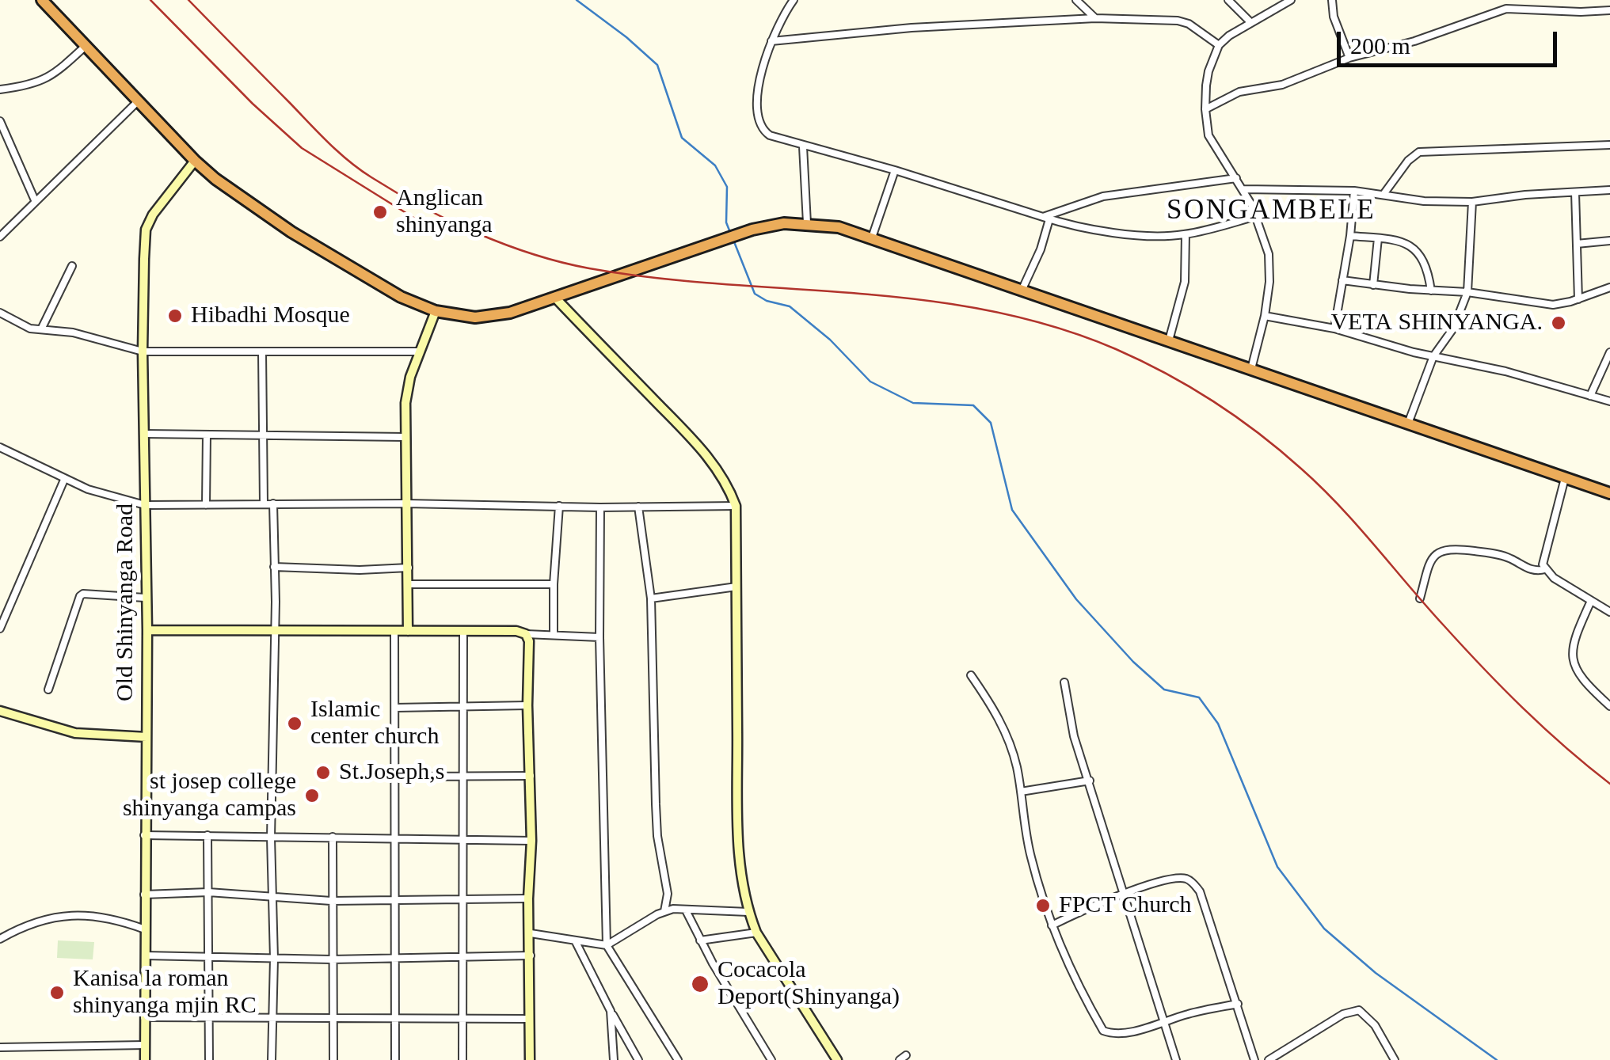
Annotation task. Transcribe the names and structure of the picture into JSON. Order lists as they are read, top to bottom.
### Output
{
  "streets": {
    "street": ["Old Shinyanga Road"]
  },
  "districts": ["SONGAMBELE"],
  "places": [
    "Anglican shinyanga",
    "Hibadhi Mosque",
    "VETA SHINYANGA.",
    "Islamic center church",
    "St.Joseph,s",
    "st josep college shinyanga campas",
    "FPCT Church",
    "Cocacola Deport(Shinyanga)",
    "Kanisa la roman shinyanga mjin RC"
  ],
  "scale_bar": "200 m"
}
